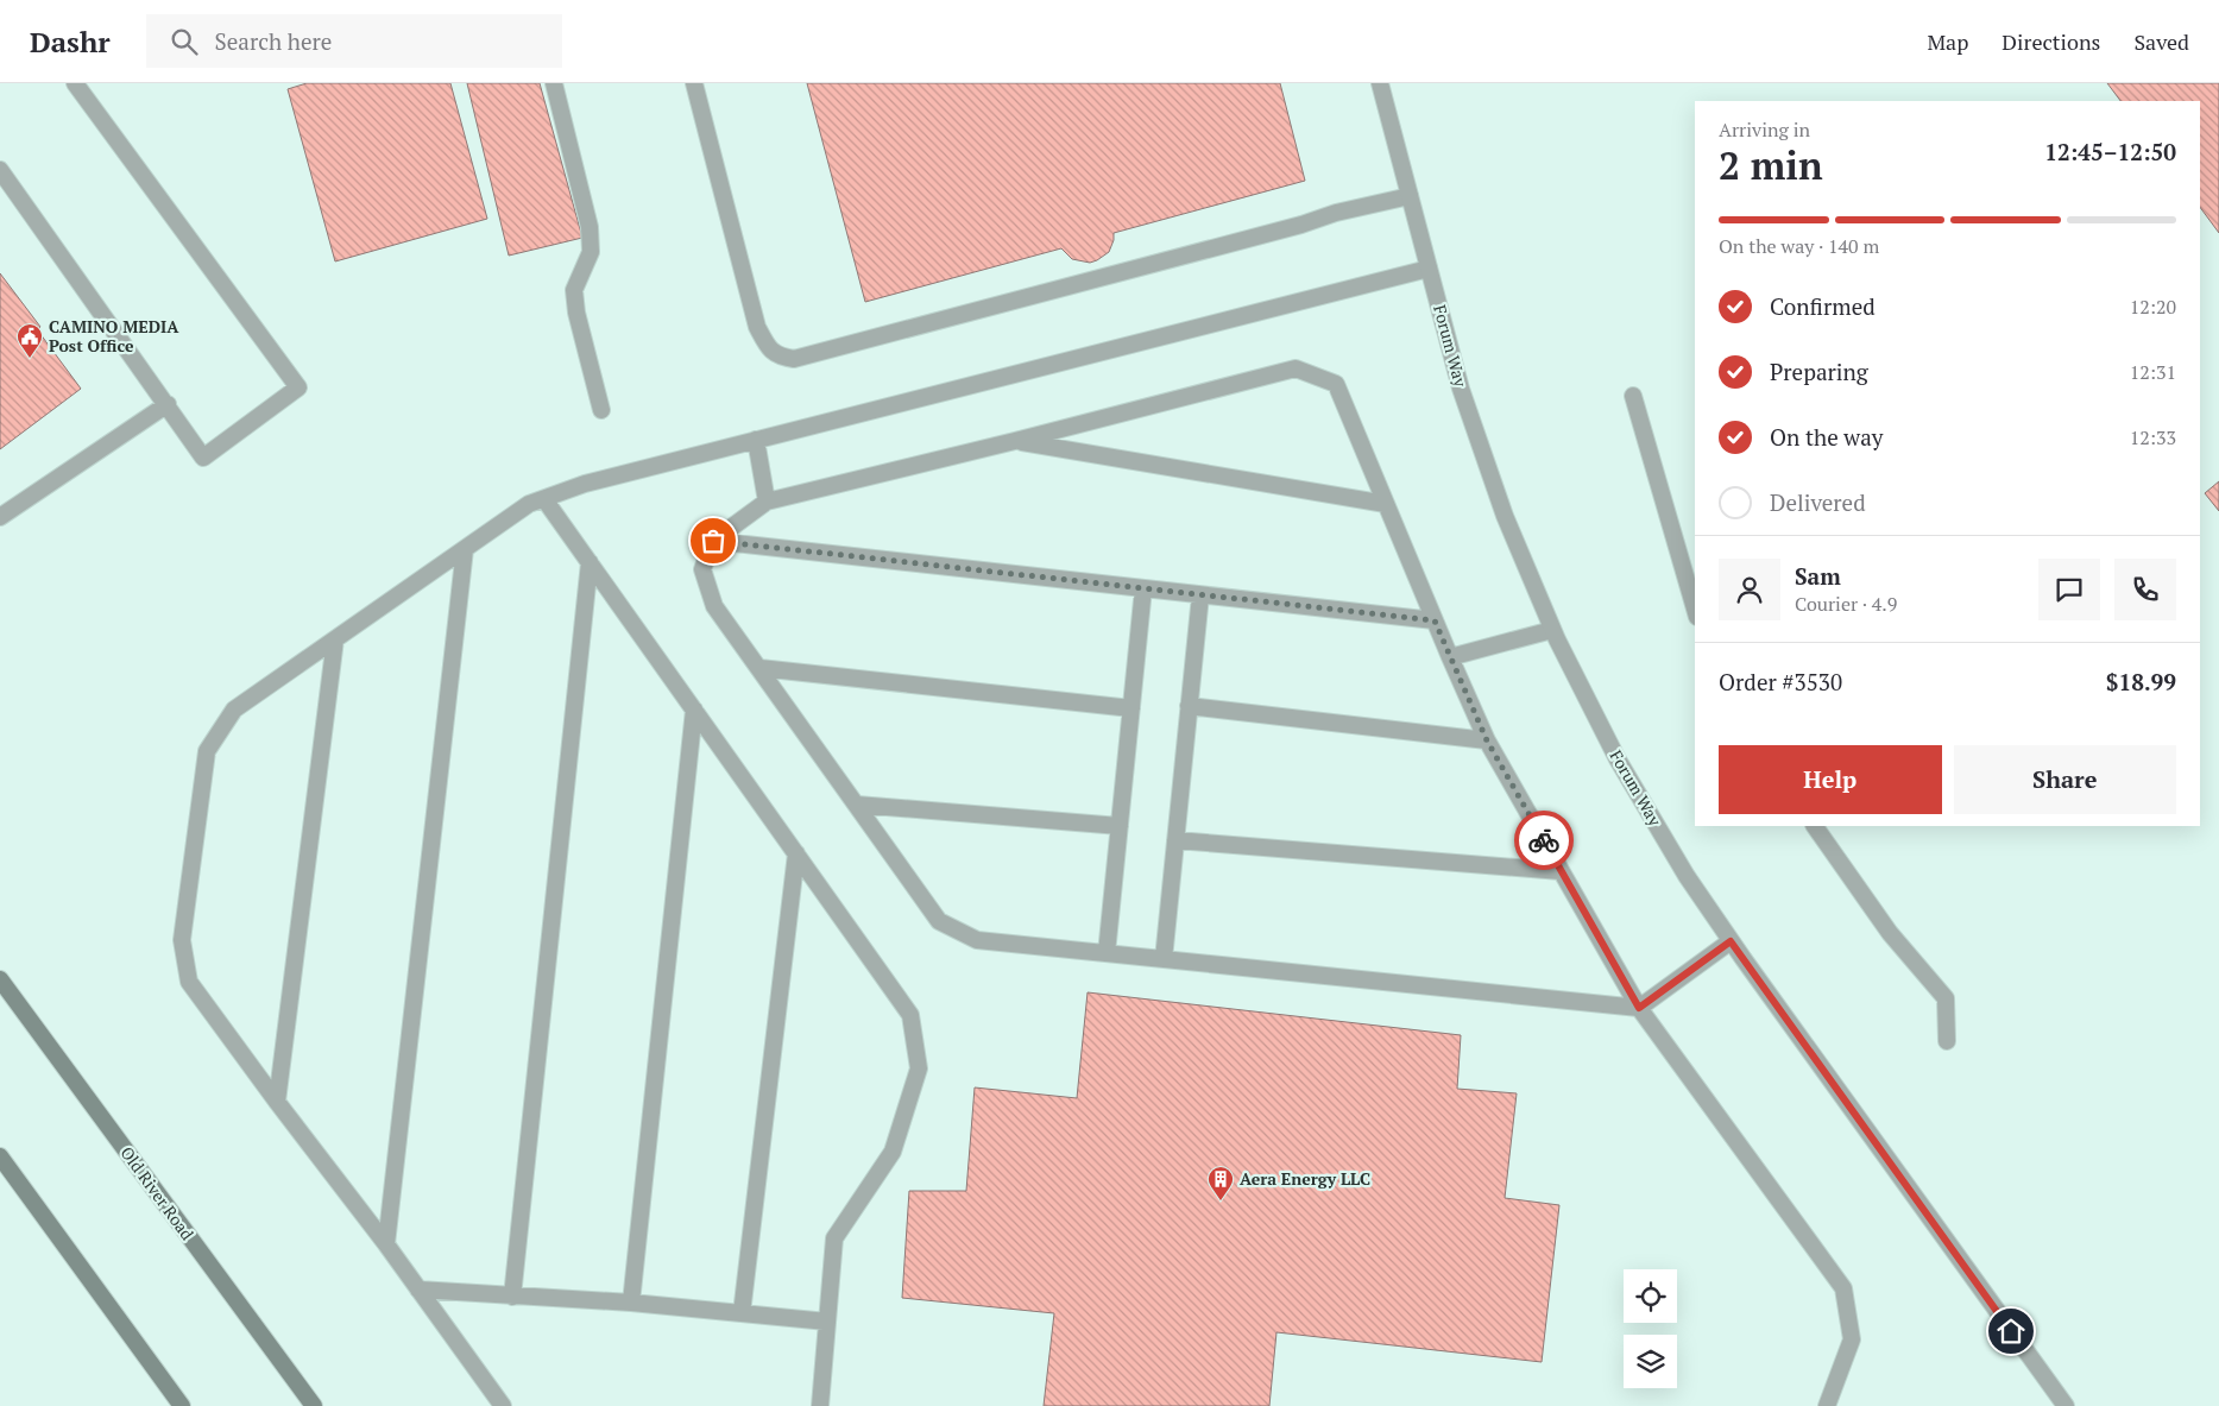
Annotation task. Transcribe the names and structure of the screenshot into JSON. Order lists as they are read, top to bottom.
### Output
{
  "streets": {
    "main road": ["Old River Road"],
    "street": ["Forum Way"]
  },
  "places": {
    "public building": ["CAMINO MEDIA Post Office"],
    "building": ["Aera Energy LLC"]
  },
  "page": {
    "header": "Dashr",
    "search": "Search here",
    "nav": ["Map", "Directions", "Saved"],
    "heading": ["2 min", "Arriving in", "12:45–12:50"],
    "panel": [
      "Sam",
      "Courier · 4.9",
      "Order #3530",
      "$18.99"
    ],
    "bar": "On the way · 140 m",
    "list": [
      ["Confirmed", "12:20"],
      ["Preparing", "12:31"],
      ["On the way", "12:33"],
      "Delivered"
    ],
    "buttons": ["Help", "Share"]
  }
}
